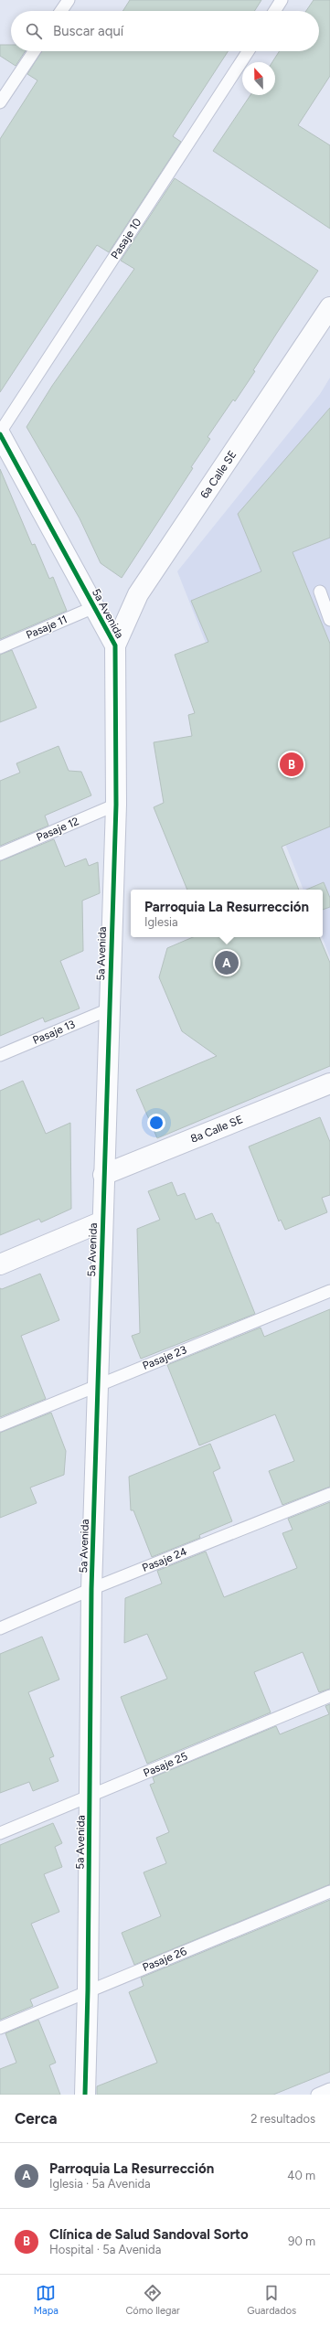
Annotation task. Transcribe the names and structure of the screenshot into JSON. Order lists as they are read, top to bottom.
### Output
{
  "streets": {
    "street": ["6a Calle SE", "5a Avenida", "8a Calle SE"],
    "lane": [
      "Pasaje 10",
      "Pasaje 11",
      "Pasaje 12",
      "Pasaje 13",
      "Pasaje 23",
      "Pasaje 24",
      "Pasaje 25",
      "Pasaje 26"
    ]
  },
  "crossings": [
    ["Pasaje 10", "5a Avenida"],
    ["6a Calle SE", "5a Avenida"],
    ["5a Avenida", "Pasaje 11"],
    ["5a Avenida", "Pasaje 12"],
    ["5a Avenida", "Pasaje 13"],
    ["5a Avenida", "8a Calle SE"],
    ["5a Avenida", "Pasaje 23"],
    ["5a Avenida", "Pasaje 24"],
    ["5a Avenida", "Pasaje 25"],
    ["5a Avenida", "Pasaje 26"]
  ],
  "north": "top",
  "page": {
    "search": "Buscar aquí",
    "pins": ["B", "A"],
    "popup": ["Parroquia La Resurrección", "Iglesia"],
    "heading": ["Cerca", "2 resultados"],
    "list": [
      {
        "mark": "A",
        "name": "Parroquia La Resurrección",
        "note": "Iglesia · 5a Avenida",
        "value": "40 m"
      },
      {
        "mark": "B",
        "name": "Clínica de Salud Sandoval Sorto",
        "note": "Hospital · 5a Avenida",
        "value": "90 m"
      }
    ],
    "nav": ["Mapa", "Cómo llegar", "Guardados"]
  }
}
